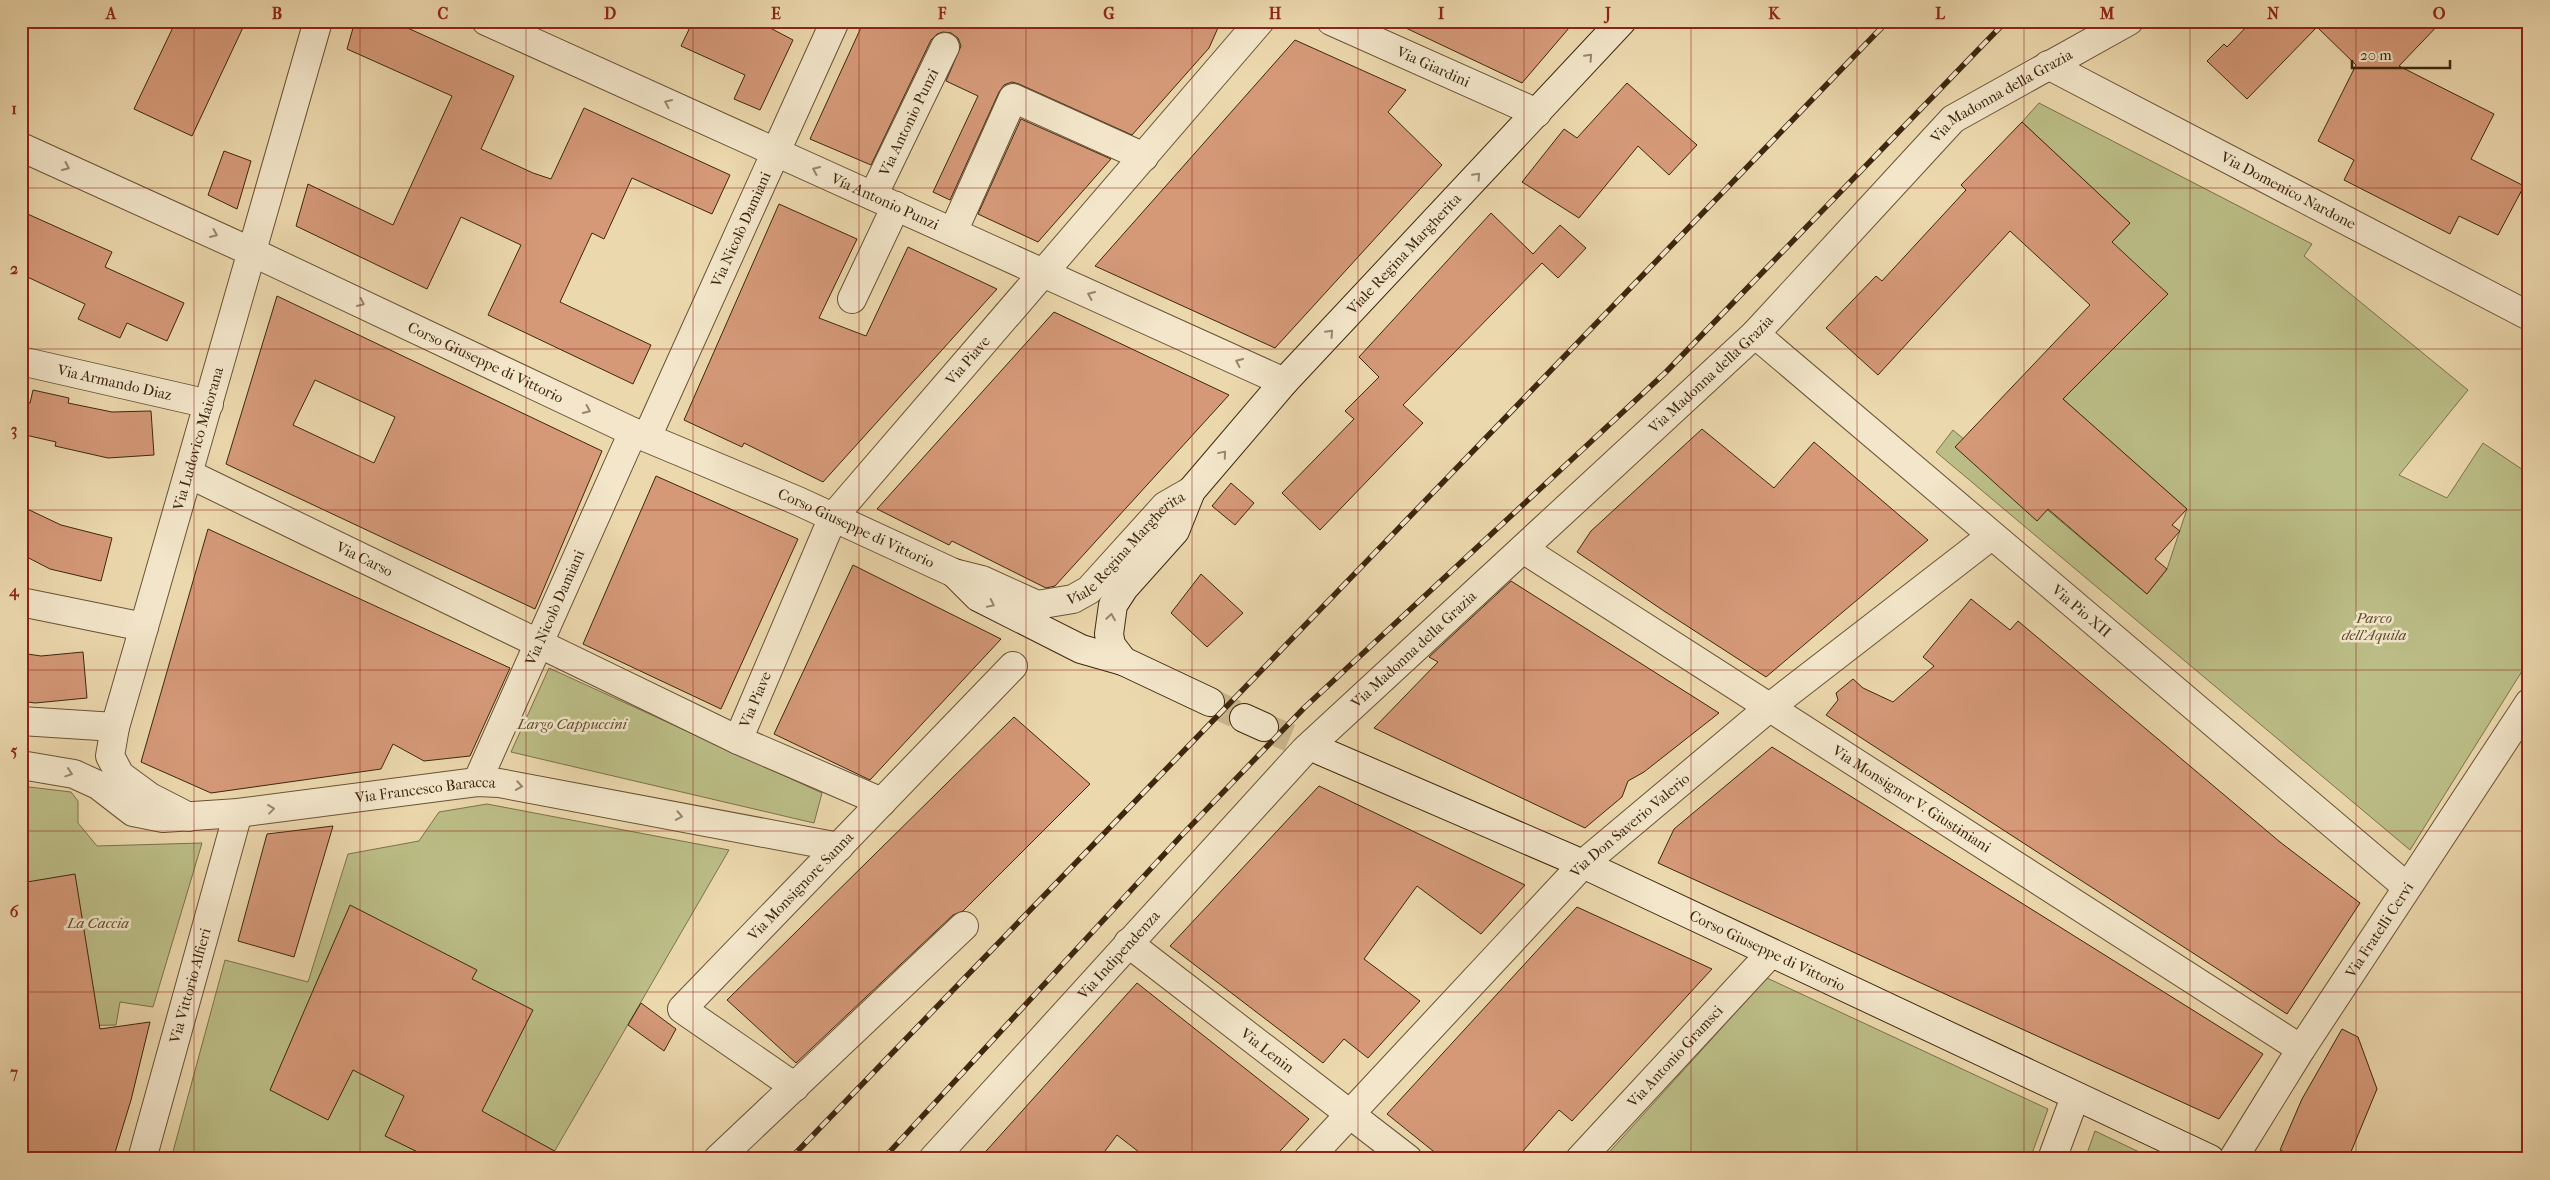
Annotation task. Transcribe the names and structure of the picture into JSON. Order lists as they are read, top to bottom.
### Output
{
  "streets": {
    "street": [
      "Via Giardini",
      "Via Madonna della Grazia",
      "Via Antonio Punzi",
      "Via Domenico Nardone",
      "Vía Antonio Punzi",
      "Via Nicolò Damiani",
      "Viale Regina Margherita",
      "Via Piave",
      "Corso Giuseppe di Vittorio",
      "Via Armando Diaz",
      "Via Ludovico Maiorana",
      "Via Carso",
      "Via Pio XII",
      "Via Francesco Baracca",
      "Via Monsignor V. Giustiniani",
      "Via Don Saverio Valerio",
      "Via Monsignore Sanna",
      "Via Fratelli Cervi",
      "Via Indipendenza",
      "Via Vittorio Alfieri",
      "Via Lenin",
      "Via Antonio Gramsci"
    ]
  },
  "crossings": [
    ["Via Giardini", "Viale Regina Margherita"],
    ["Via Madonna della Grazia", "Via Domenico Nardone"],
    ["Via Madonna della Grazia", "Corso Giuseppe di Vittorio"],
    ["Via Madonna della Grazia", "Via Pio XII"],
    ["Via Madonna della Grazia", "Via Monsignor V. Giustiniani"],
    ["Via Madonna della Grazia", "Via Indipendenza"],
    ["Via Antonio Punzi", "Vía Antonio Punzi"],
    ["Vía Antonio Punzi", "Via Nicolò Damiani"],
    ["Vía Antonio Punzi", "Viale Regina Margherita"],
    ["Vía Antonio Punzi", "Via Piave"],
    ["Via Nicolò Damiani", "Corso Giuseppe di Vittorio"],
    ["Via Nicolò Damiani", "Via Carso"],
    ["Via Nicolò Damiani", "Via Francesco Baracca"],
    ["Viale Regina Margherita", "Corso Giuseppe di Vittorio"],
    ["Via Piave", "Corso Giuseppe di Vittorio"],
    ["Corso Giuseppe di Vittorio", "Via Ludovico Maiorana"],
    ["Corso Giuseppe di Vittorio", "Via Don Saverio Valerio"],
    ["Corso Giuseppe di Vittorio", "Via Indipendenza"],
    ["Corso Giuseppe di Vittorio", "Via Antonio Gramsci"],
    ["Via Armando Diaz", "Via Ludovico Maiorana"],
    ["Via Ludovico Maiorana", "Via Carso"],
    ["Via Ludovico Maiorana", "Via Francesco Baracca"],
    ["Via Pio XII", "Via Don Saverio Valerio"],
    ["Via Pio XII", "Via Fratelli Cervi"],
    ["Via Francesco Baracca", "Via Monsignore Sanna"],
    ["Via Francesco Baracca", "Via Vittorio Alfieri"],
    ["Via Monsignor V. Giustiniani", "Via Don Saverio Valerio"],
    ["Via Monsignor V. Giustiniani", "Via Fratelli Cervi"],
    ["Via Don Saverio Valerio", "Via Lenin"],
    ["Via Indipendenza", "Via Lenin"]
  ],
  "one_way": ["Vía Antonio Punzi", "Viale Regina Margherita"],
  "parks": ["Parco dell'Aquila", "Largo Cappuccini", "La Caccia"],
  "scale_bar": "20 m",
  "grid": {
    "columns": [
      "A",
      "B",
      "C",
      "D",
      "E",
      "F",
      "G",
      "H",
      "I",
      "J",
      "K",
      "L",
      "M",
      "N",
      "O"
    ],
    "rows": [
      "1",
      "2",
      "3",
      "4",
      "5",
      "6",
      "7"
    ]
  }
}
